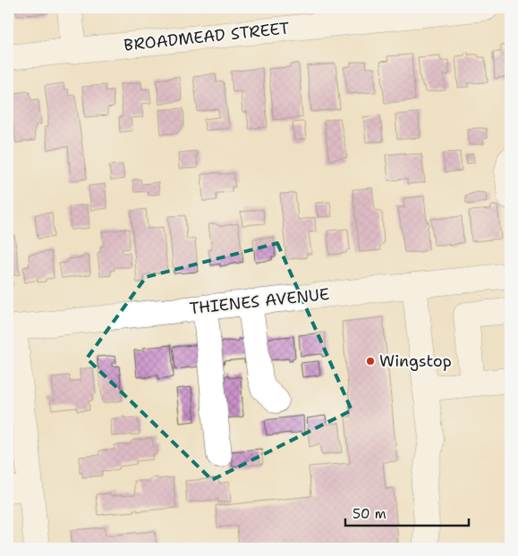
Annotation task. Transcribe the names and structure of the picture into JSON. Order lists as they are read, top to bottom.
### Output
{
  "streets": {
    "street": ["BROADMEAD STREET", "THIENES AVENUE"]
  },
  "places": ["Wingstop"],
  "scale_bar": "50 m"
}
